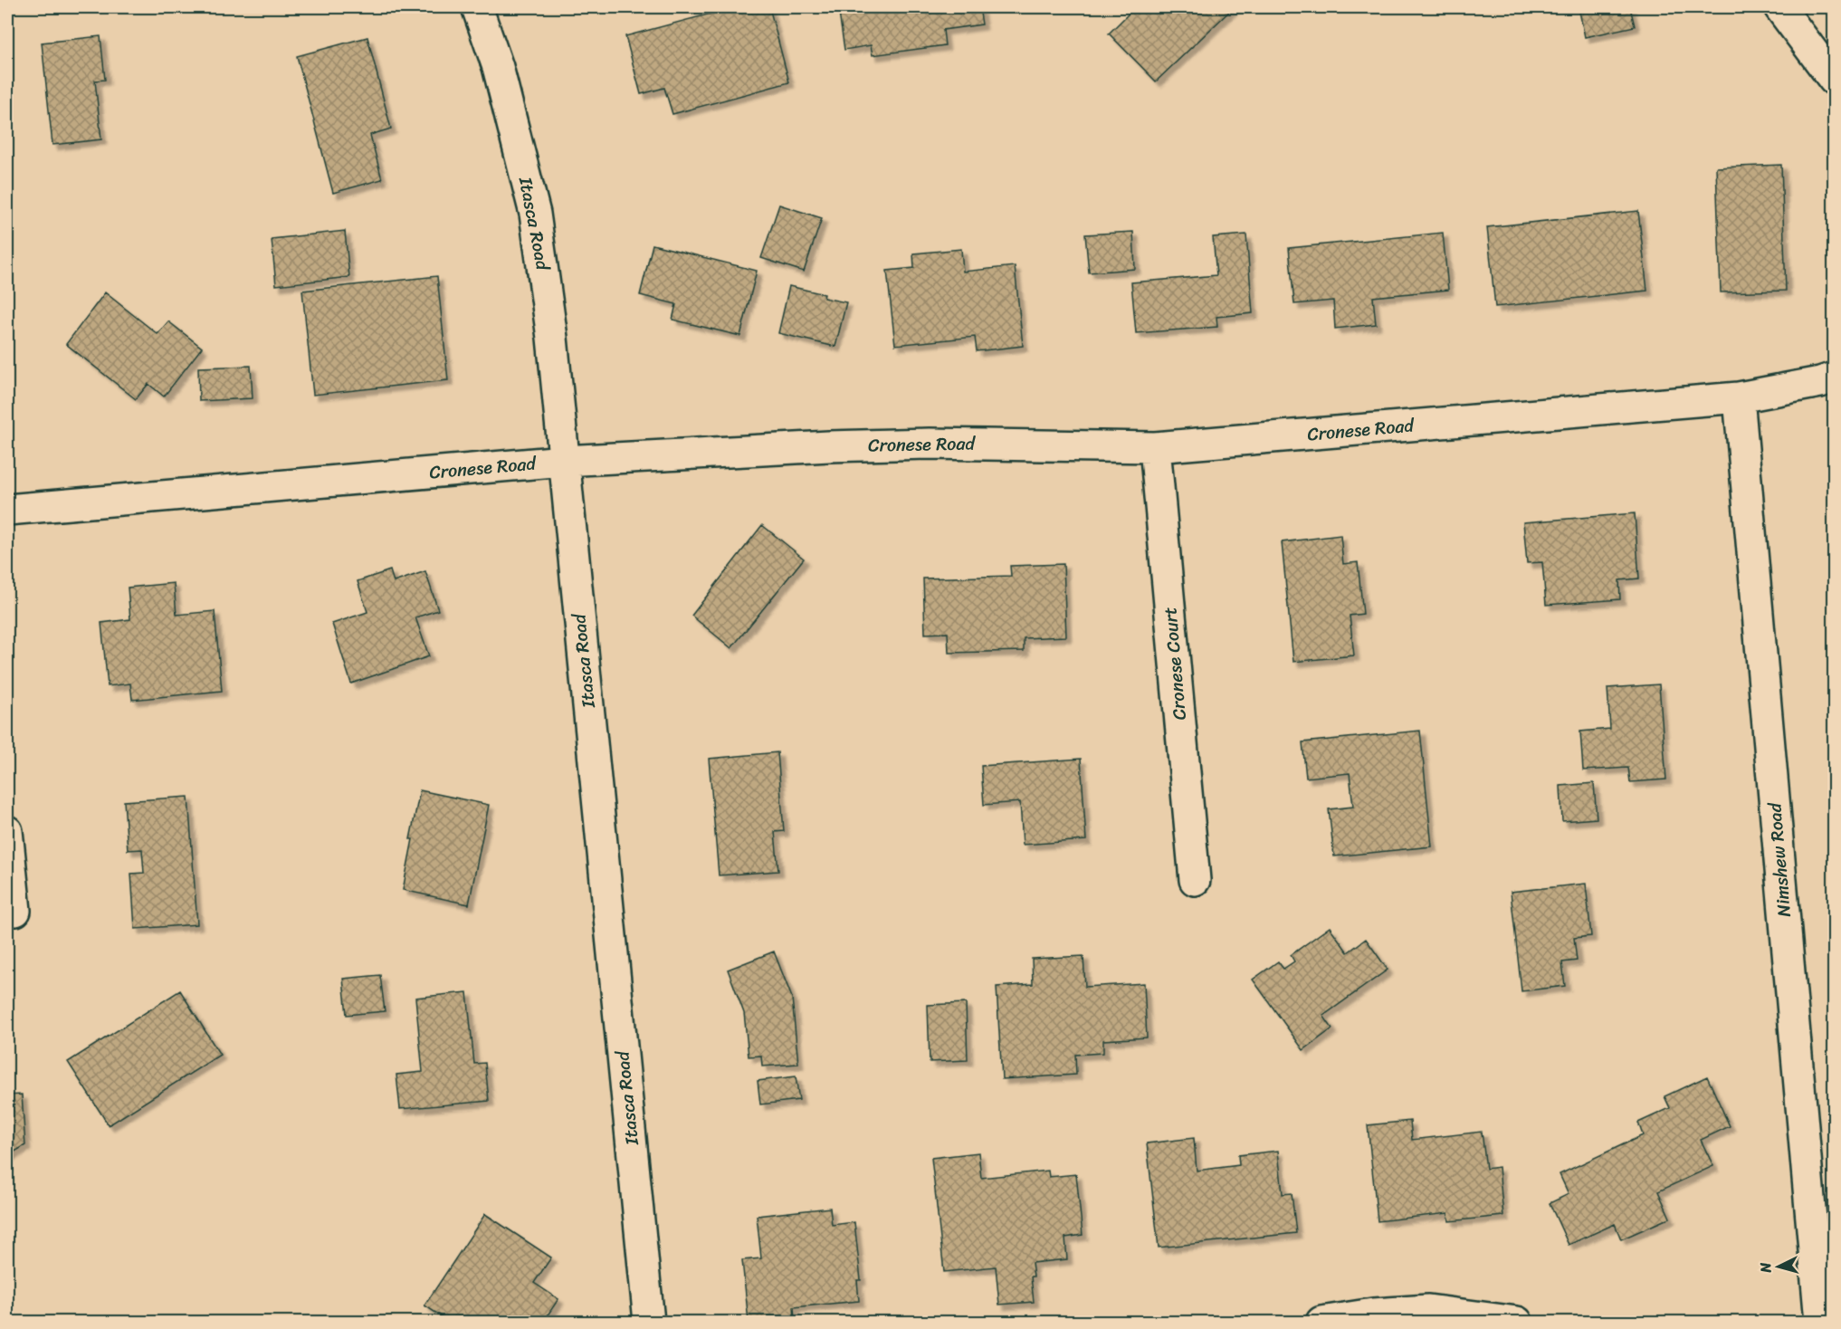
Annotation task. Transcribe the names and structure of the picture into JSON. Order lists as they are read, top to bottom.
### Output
{
  "streets": {
    "street": [
      "Itasca Road",
      "Cronese Road",
      "Cronese Court",
      "Nimshew Road"
    ]
  },
  "crossings": [
    ["Itasca Road", "Cronese Road"],
    ["Cronese Road", "Cronese Court"],
    ["Cronese Road", "Nimshew Road"]
  ],
  "north": "left"
}
